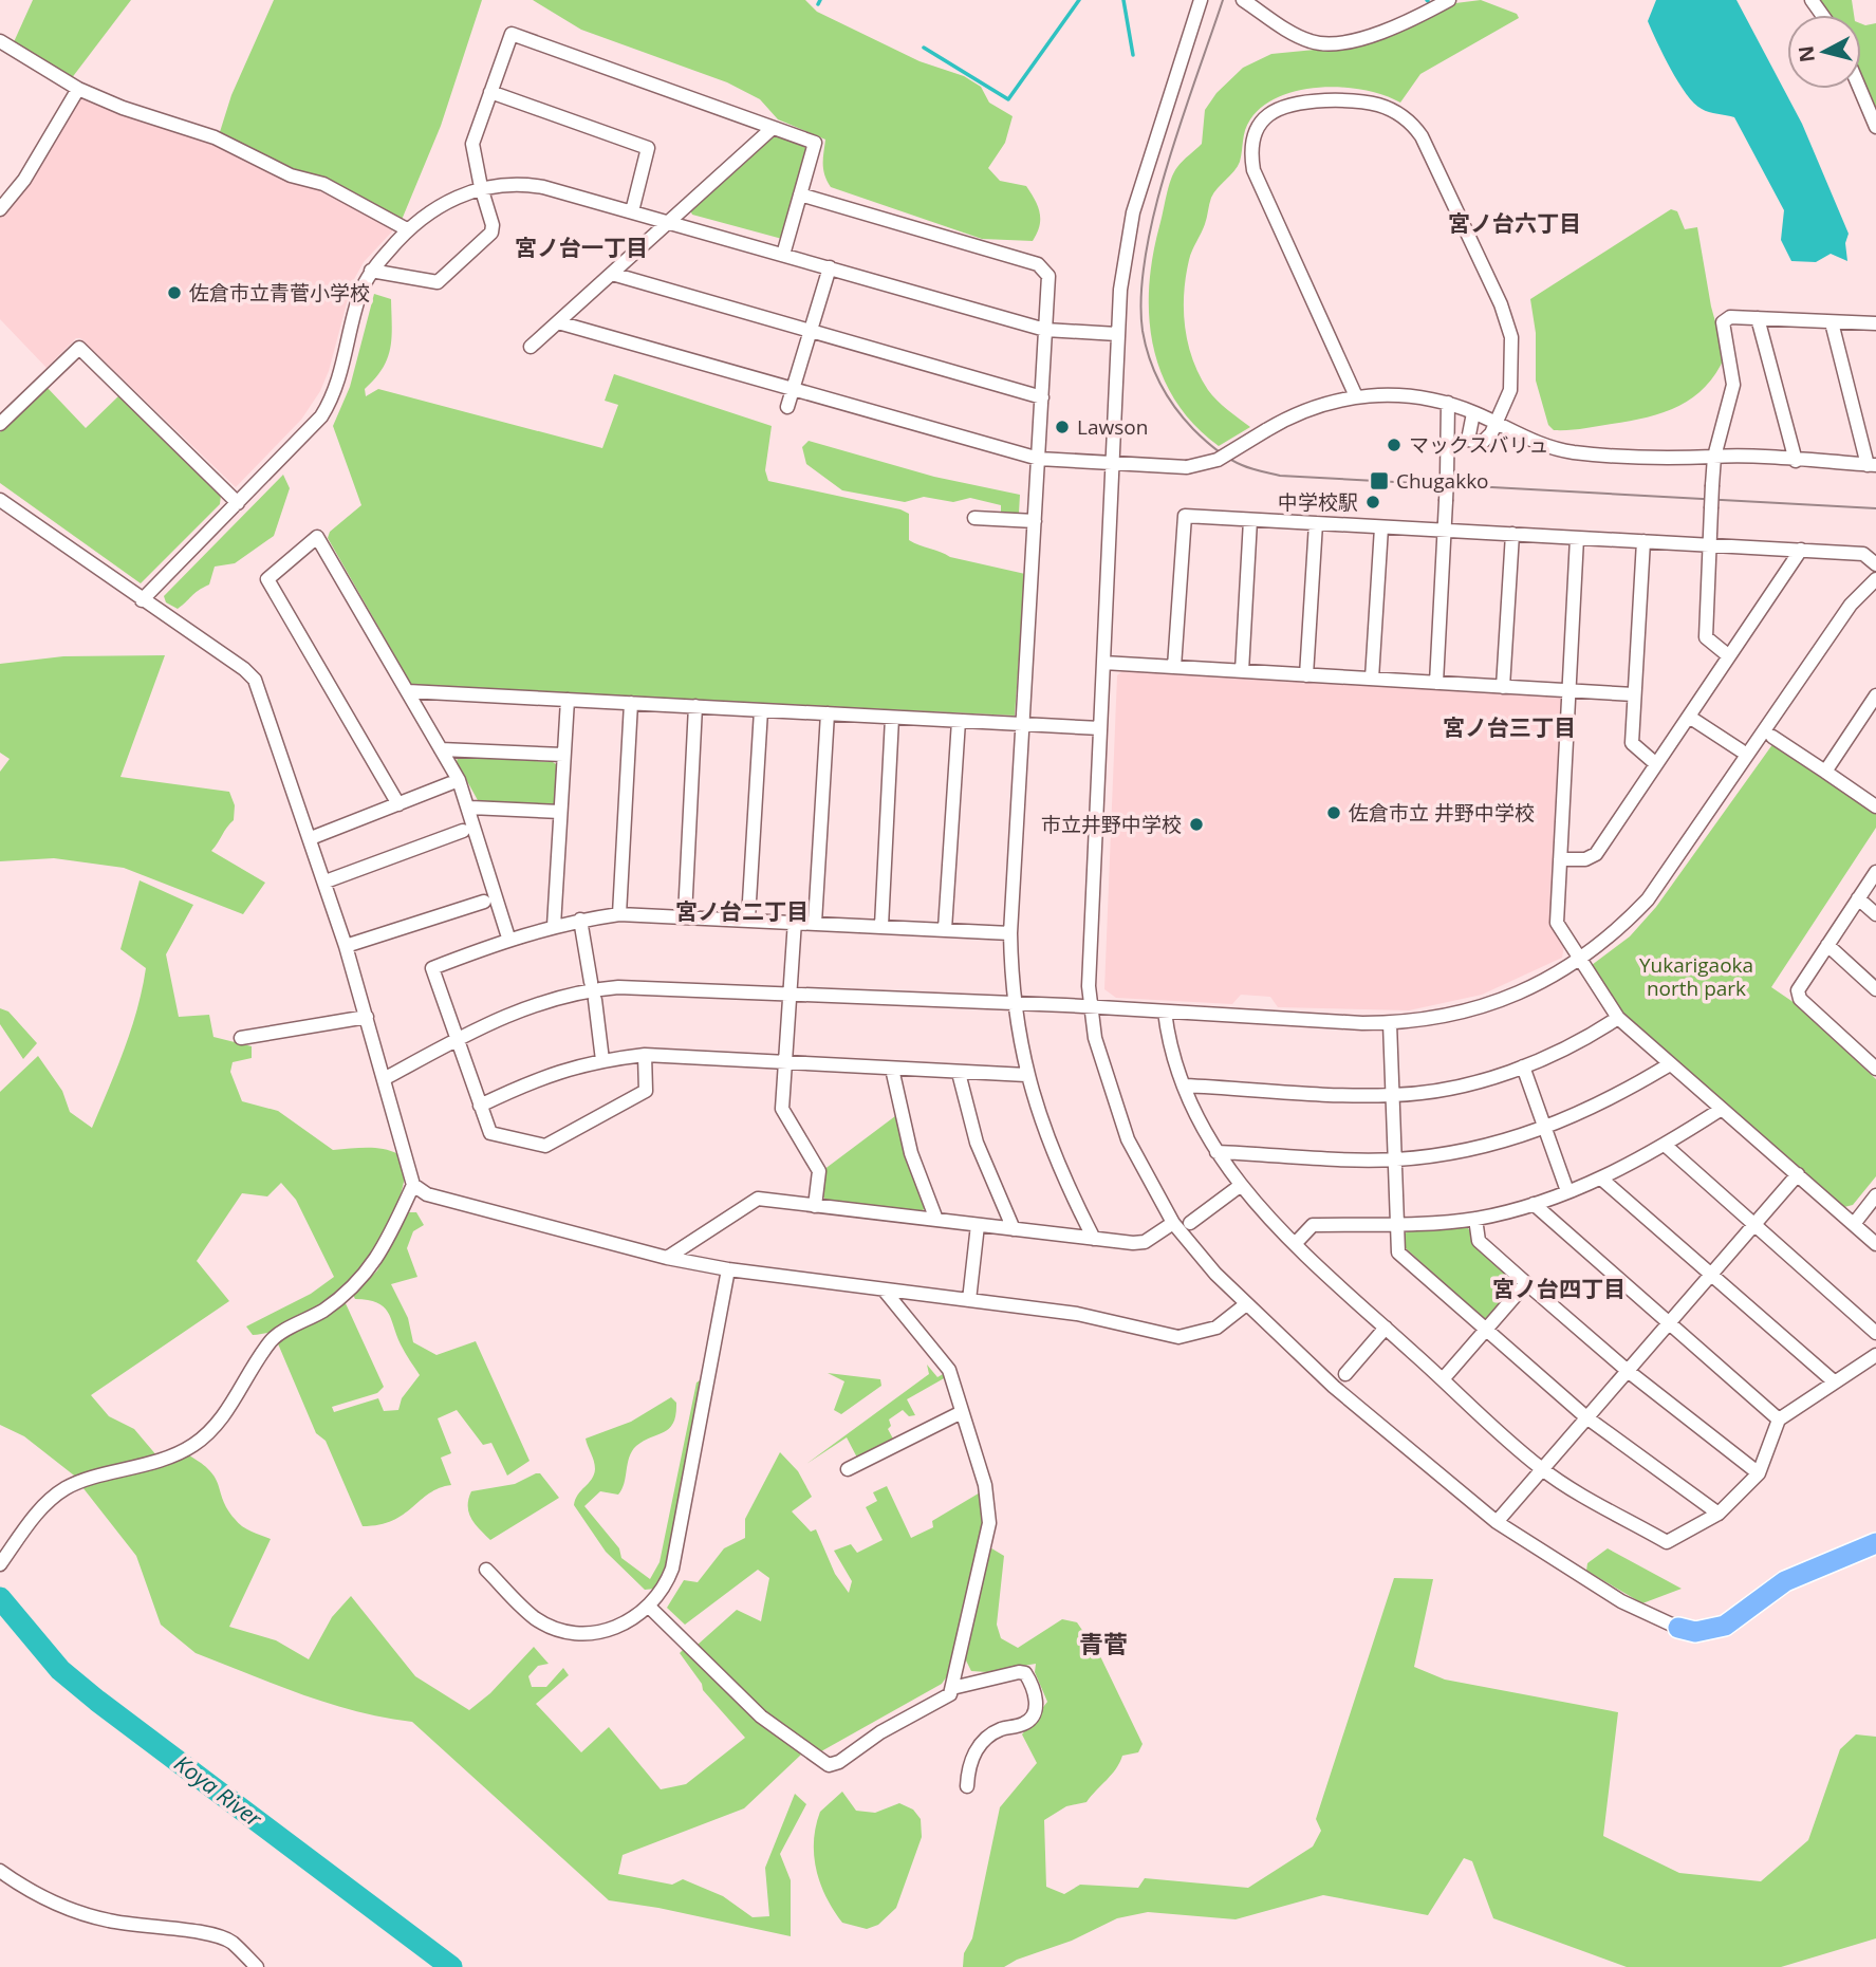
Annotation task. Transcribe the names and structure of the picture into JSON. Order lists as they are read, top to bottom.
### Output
{
  "districts": [
    "宮ノ台六丁目",
    "宮ノ台一丁目",
    "宮ノ台三丁目",
    "宮ノ台二丁目",
    "宮ノ台四丁目",
    "青菅"
  ],
  "water": ["Koya River"],
  "parks": ["Yukarigaoka north park"],
  "places": {
    "other": [
      "佐倉市立青菅小学校",
      "Lawson",
      "マックスバリュ",
      "中学校駅",
      "佐倉市立 井野中学校",
      "市立井野中学校"
    ],
    "transit": ["Chugakko"]
  },
  "north": "left"
}
